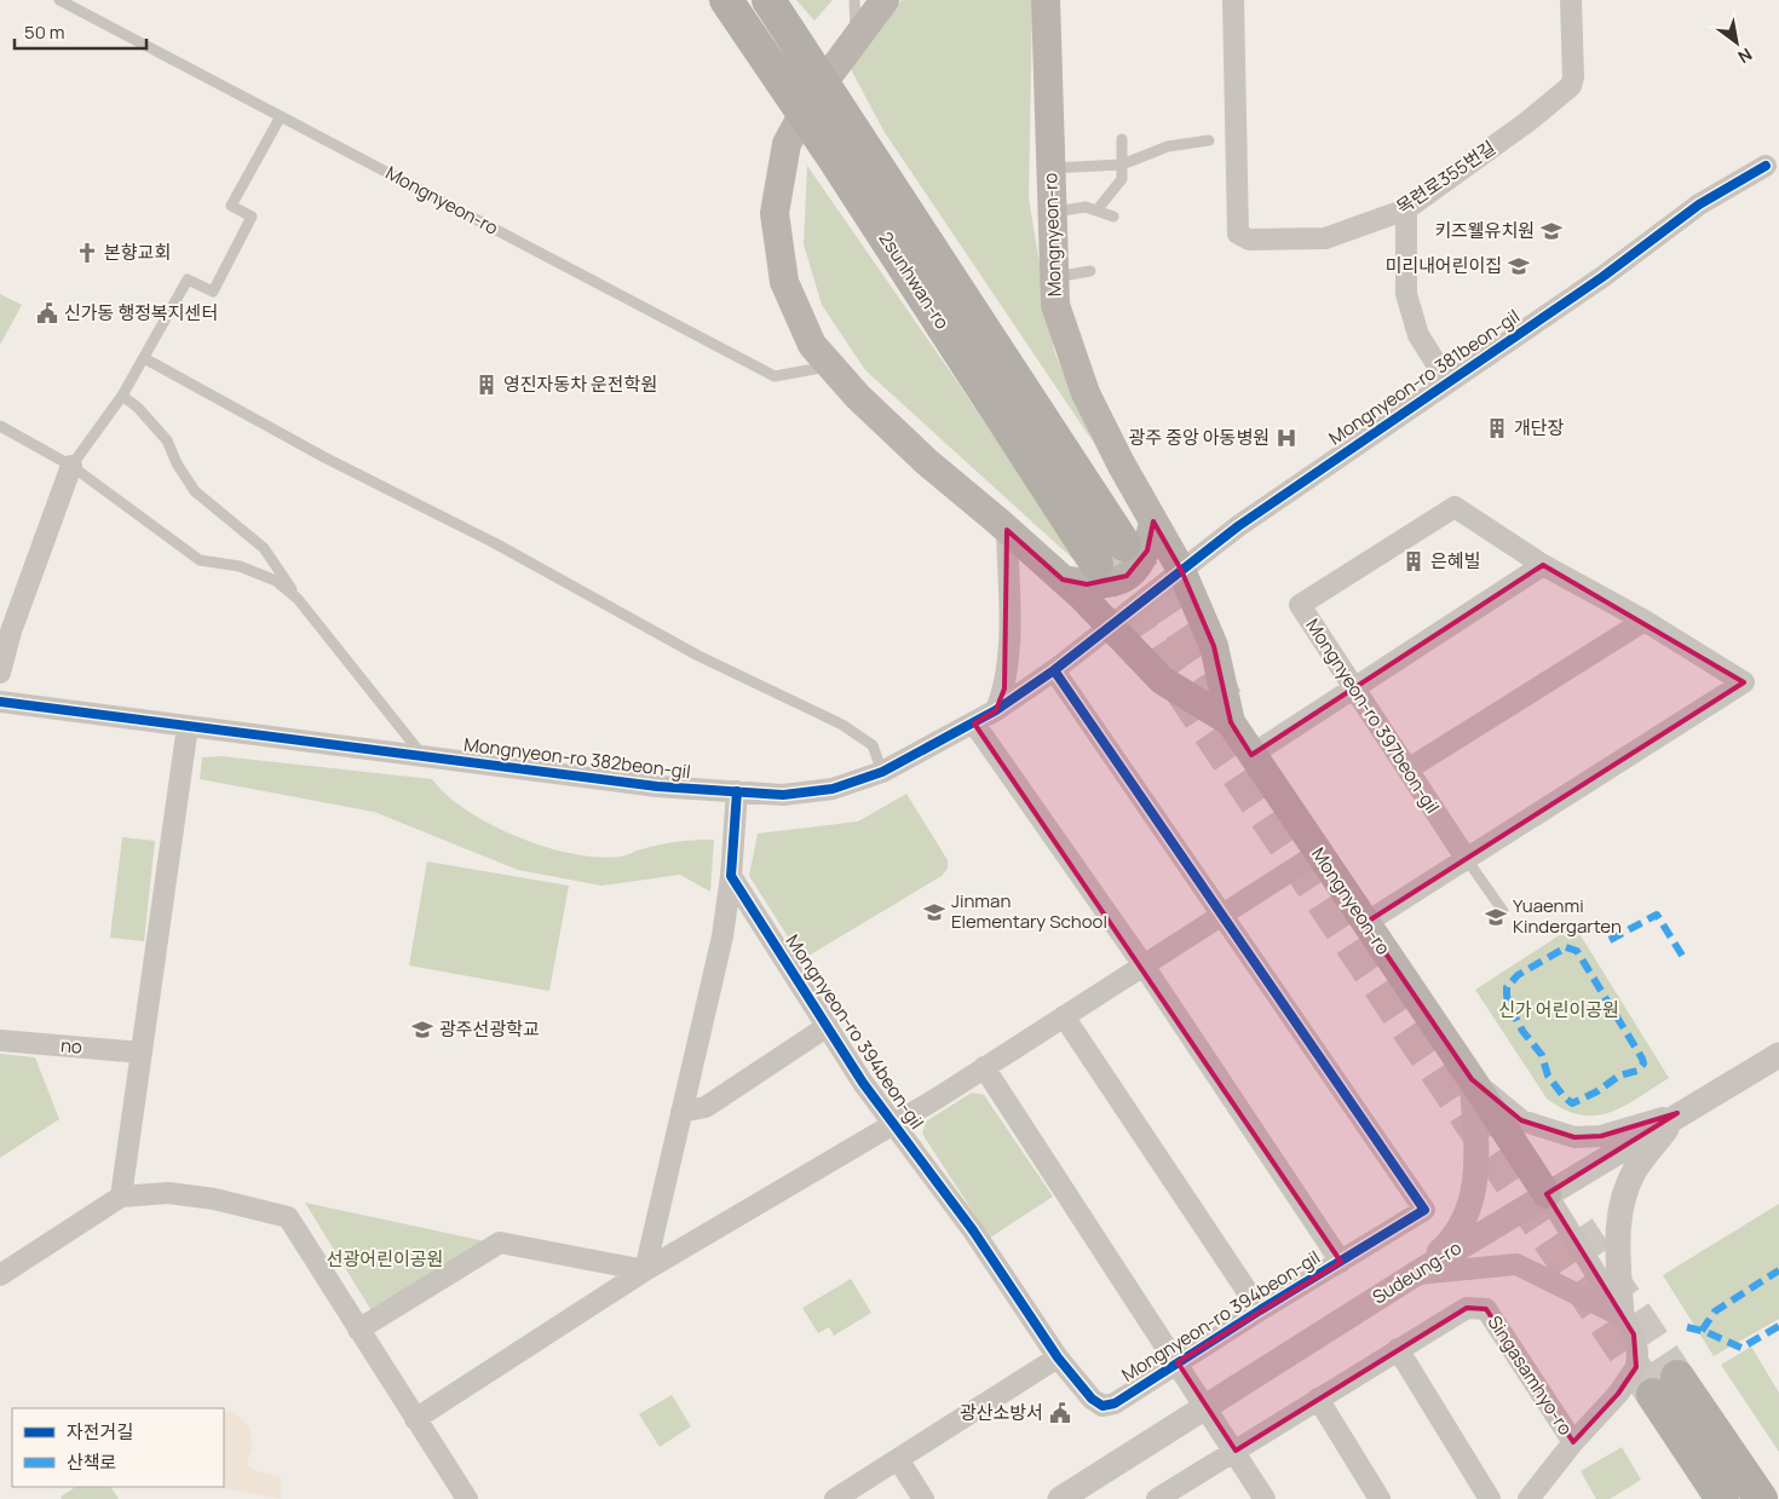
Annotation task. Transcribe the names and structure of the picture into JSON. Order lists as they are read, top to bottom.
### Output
{
  "streets": {
    "highway": ["2sunhwan-ro"],
    "main road": ["Mongnyeon-ro"],
    "street": [
      "목련로355번길",
      "Mongnyeon-ro 381beon-gil",
      "Mongnyeon-ro 397beon-gil",
      "Mongnyeon-ro 382beon-gil",
      "Mongnyeon-ro 394beon-gil",
      "no",
      "Sudeung-ro",
      "Singasamhyo-ro"
    ]
  },
  "crossings": [
    ["목련로355번길", "Mongnyeon-ro 381beon-gil"],
    ["Mongnyeon-ro", "Mongnyeon-ro 381beon-gil"],
    ["Mongnyeon-ro", "Mongnyeon-ro 382beon-gil"],
    ["Mongnyeon-ro", "Mongnyeon-ro 394beon-gil"],
    ["Mongnyeon-ro", "Sudeung-ro"],
    ["Mongnyeon-ro", "Singasamhyo-ro"],
    ["Mongnyeon-ro 381beon-gil", "Mongnyeon-ro 382beon-gil"],
    ["Mongnyeon-ro 382beon-gil", "Mongnyeon-ro 394beon-gil"],
    ["Mongnyeon-ro 394beon-gil", "Sudeung-ro"],
    ["Sudeung-ro", "Singasamhyo-ro"]
  ],
  "parks": ["신가 어린이공원", "선광어린이공원"],
  "places": {
    "school or university": [
      "키즈웰유치원",
      "미리내어린이집",
      "Jinman Elementary School",
      "Yuaenmi Kindergarten",
      "광주선광학교"
    ],
    "church": ["본향교회"],
    "public building": ["신가동 행정복지센터", "광산소방서"],
    "building": ["영진자동차 운전학원", "개단장", "은혜빌"],
    "hospital": ["광주 중앙 아동병원"]
  },
  "legend": ["자전거길", "산책로"],
  "scale_bar": "50 m",
  "north": "bottom right"
}
